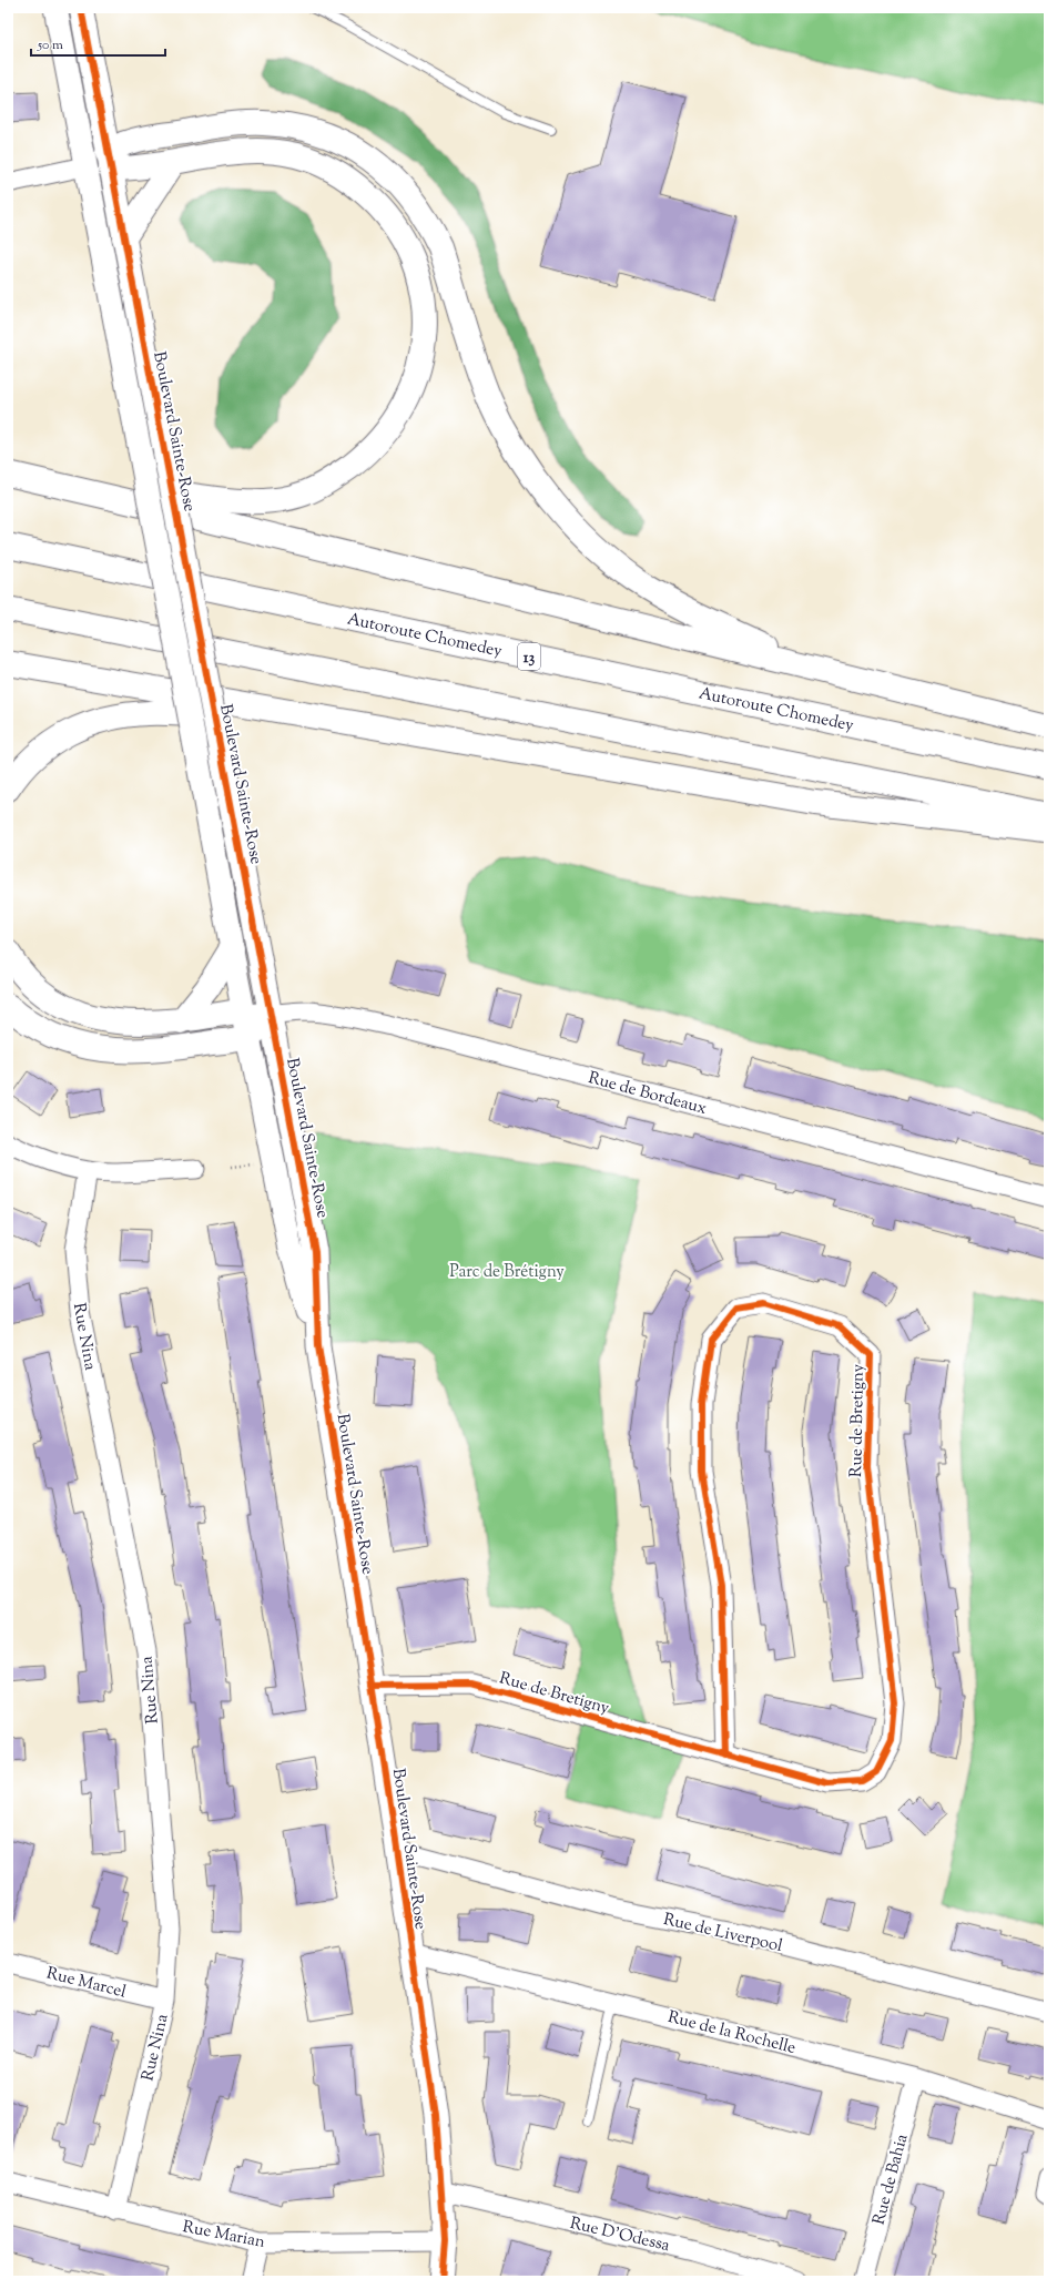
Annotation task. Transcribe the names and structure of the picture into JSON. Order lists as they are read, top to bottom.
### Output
{
  "streets": {
    "highway": ["Autoroute Chomedey", "13"],
    "street": [
      "Boulevard Sainte-Rose",
      "Rue de Bordeaux",
      "Rue Nina",
      "Rue de Bretigny",
      "Rue de Liverpool",
      "Rue Marcel",
      "Rue de la Rochelle",
      "Rue de Bahia",
      "Rue Marian",
      "Rue D'Odessa"
    ]
  },
  "crossings": [
    ["Boulevard Sainte-Rose", "Rue de Bordeaux"],
    ["Boulevard Sainte-Rose", "Rue de Bretigny"],
    ["Boulevard Sainte-Rose", "Rue de Liverpool"],
    ["Boulevard Sainte-Rose", "Rue de la Rochelle"],
    ["Boulevard Sainte-Rose", "Rue Marian"],
    ["Boulevard Sainte-Rose", "Rue D'Odessa"],
    ["Rue Nina", "Rue Marcel"],
    ["Rue Nina", "Rue Marian"],
    ["Rue de la Rochelle", "Rue de Bahia"]
  ],
  "parks": ["Parc de Brétigny"],
  "scale_bar": "50 m"
}
